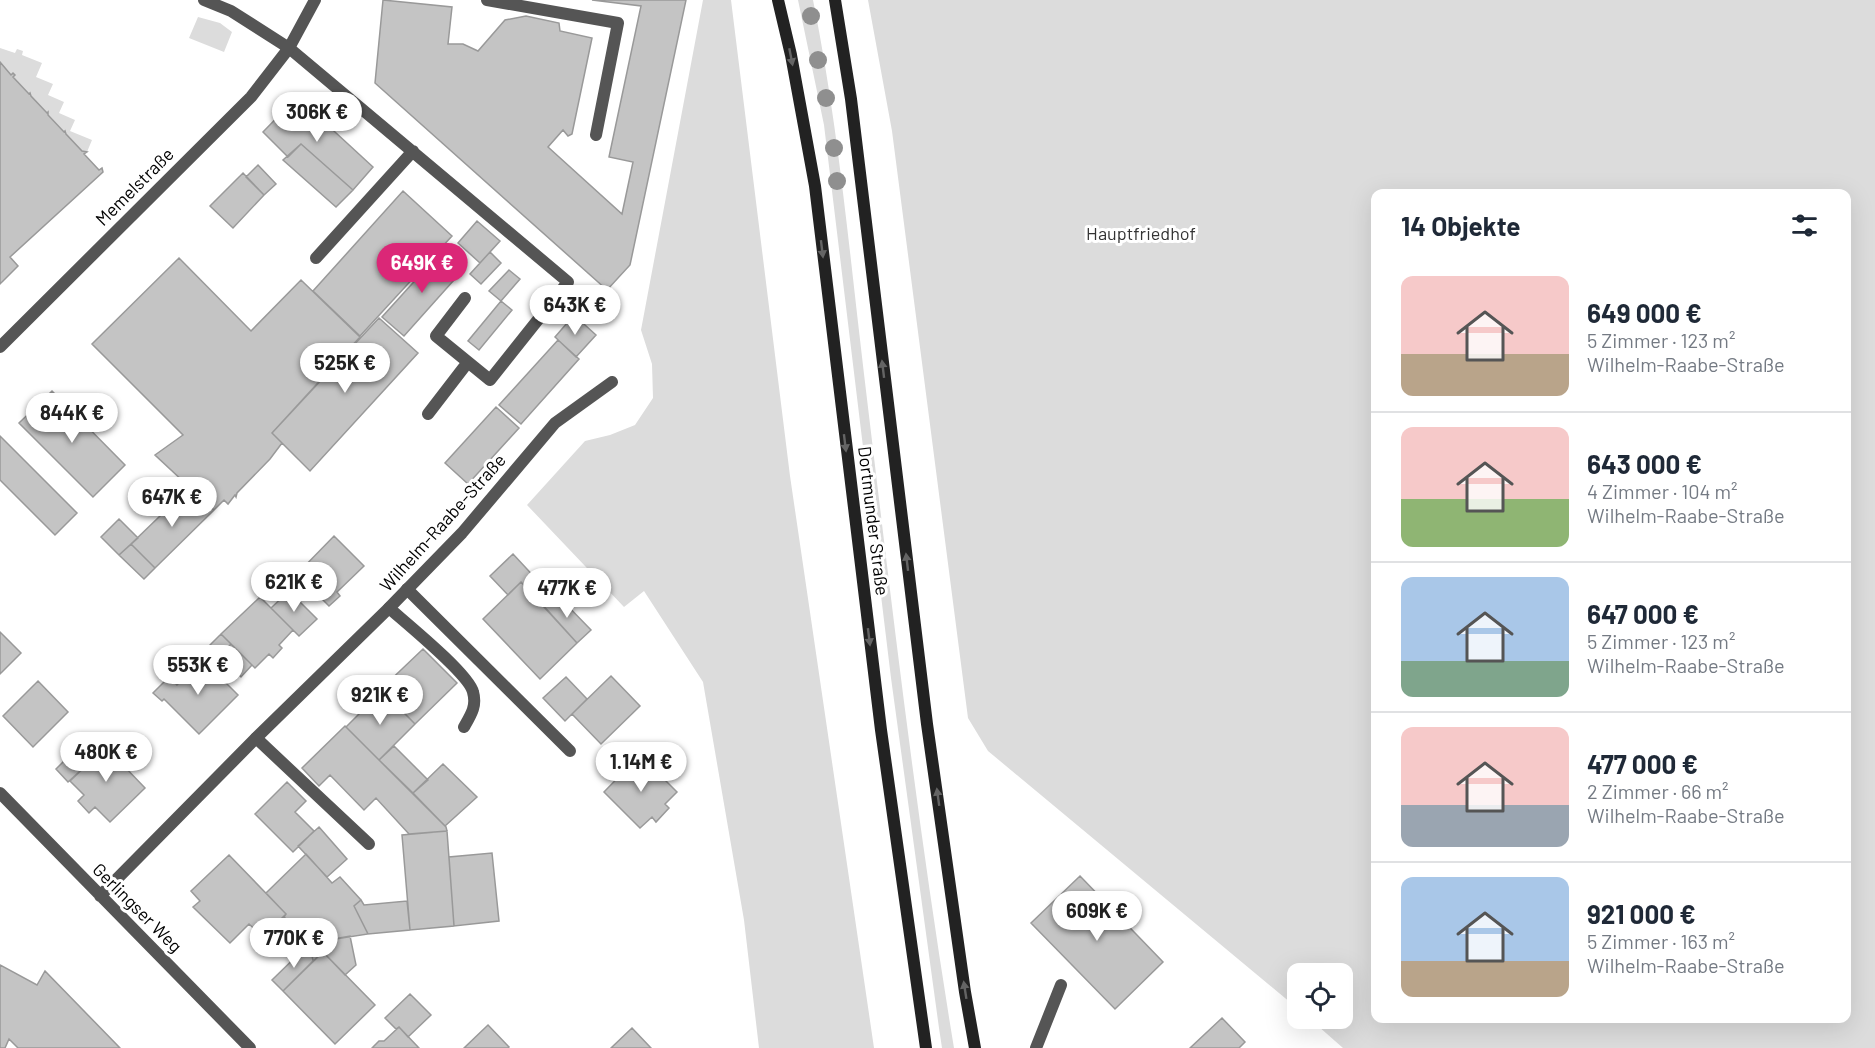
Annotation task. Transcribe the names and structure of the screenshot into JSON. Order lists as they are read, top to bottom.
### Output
{
  "streets": {
    "main road": ["Dortmunder Straße"],
    "street": ["Memelstraße", "Wilhelm-Raabe-Straße", "Gerlingser Weg"]
  },
  "crossings": [
    ["Wilhelm-Raabe-Straße", "Gerlingser Weg"]
  ],
  "parks": ["Hauptfriedhof"],
  "page": {
    "price": [
      "306K €",
      "649K €",
      "643K €",
      "525K €",
      "844K €",
      "647K €",
      "621K €",
      "477K €",
      "553K €",
      "921K €",
      "480K €",
      "1.14M €",
      "609K €",
      "770K €"
    ],
    "heading": "14 Objekte",
    "list": [
      {
        "name": "649 000 €",
        "note": "5 Zimmer · 123 m² · Wilhelm-Raabe-Straße"
      },
      {
        "name": "643 000 €",
        "note": "4 Zimmer · 104 m² · Wilhelm-Raabe-Straße"
      },
      {
        "name": "647 000 €",
        "note": "5 Zimmer · 123 m² · Wilhelm-Raabe-Straße"
      },
      {
        "name": "477 000 €",
        "note": "2 Zimmer · 66 m² · Wilhelm-Raabe-Straße"
      },
      {
        "name": "921 000 €",
        "note": "5 Zimmer · 163 m² · Wilhelm-Raabe-Straße"
      }
    ]
  }
}
